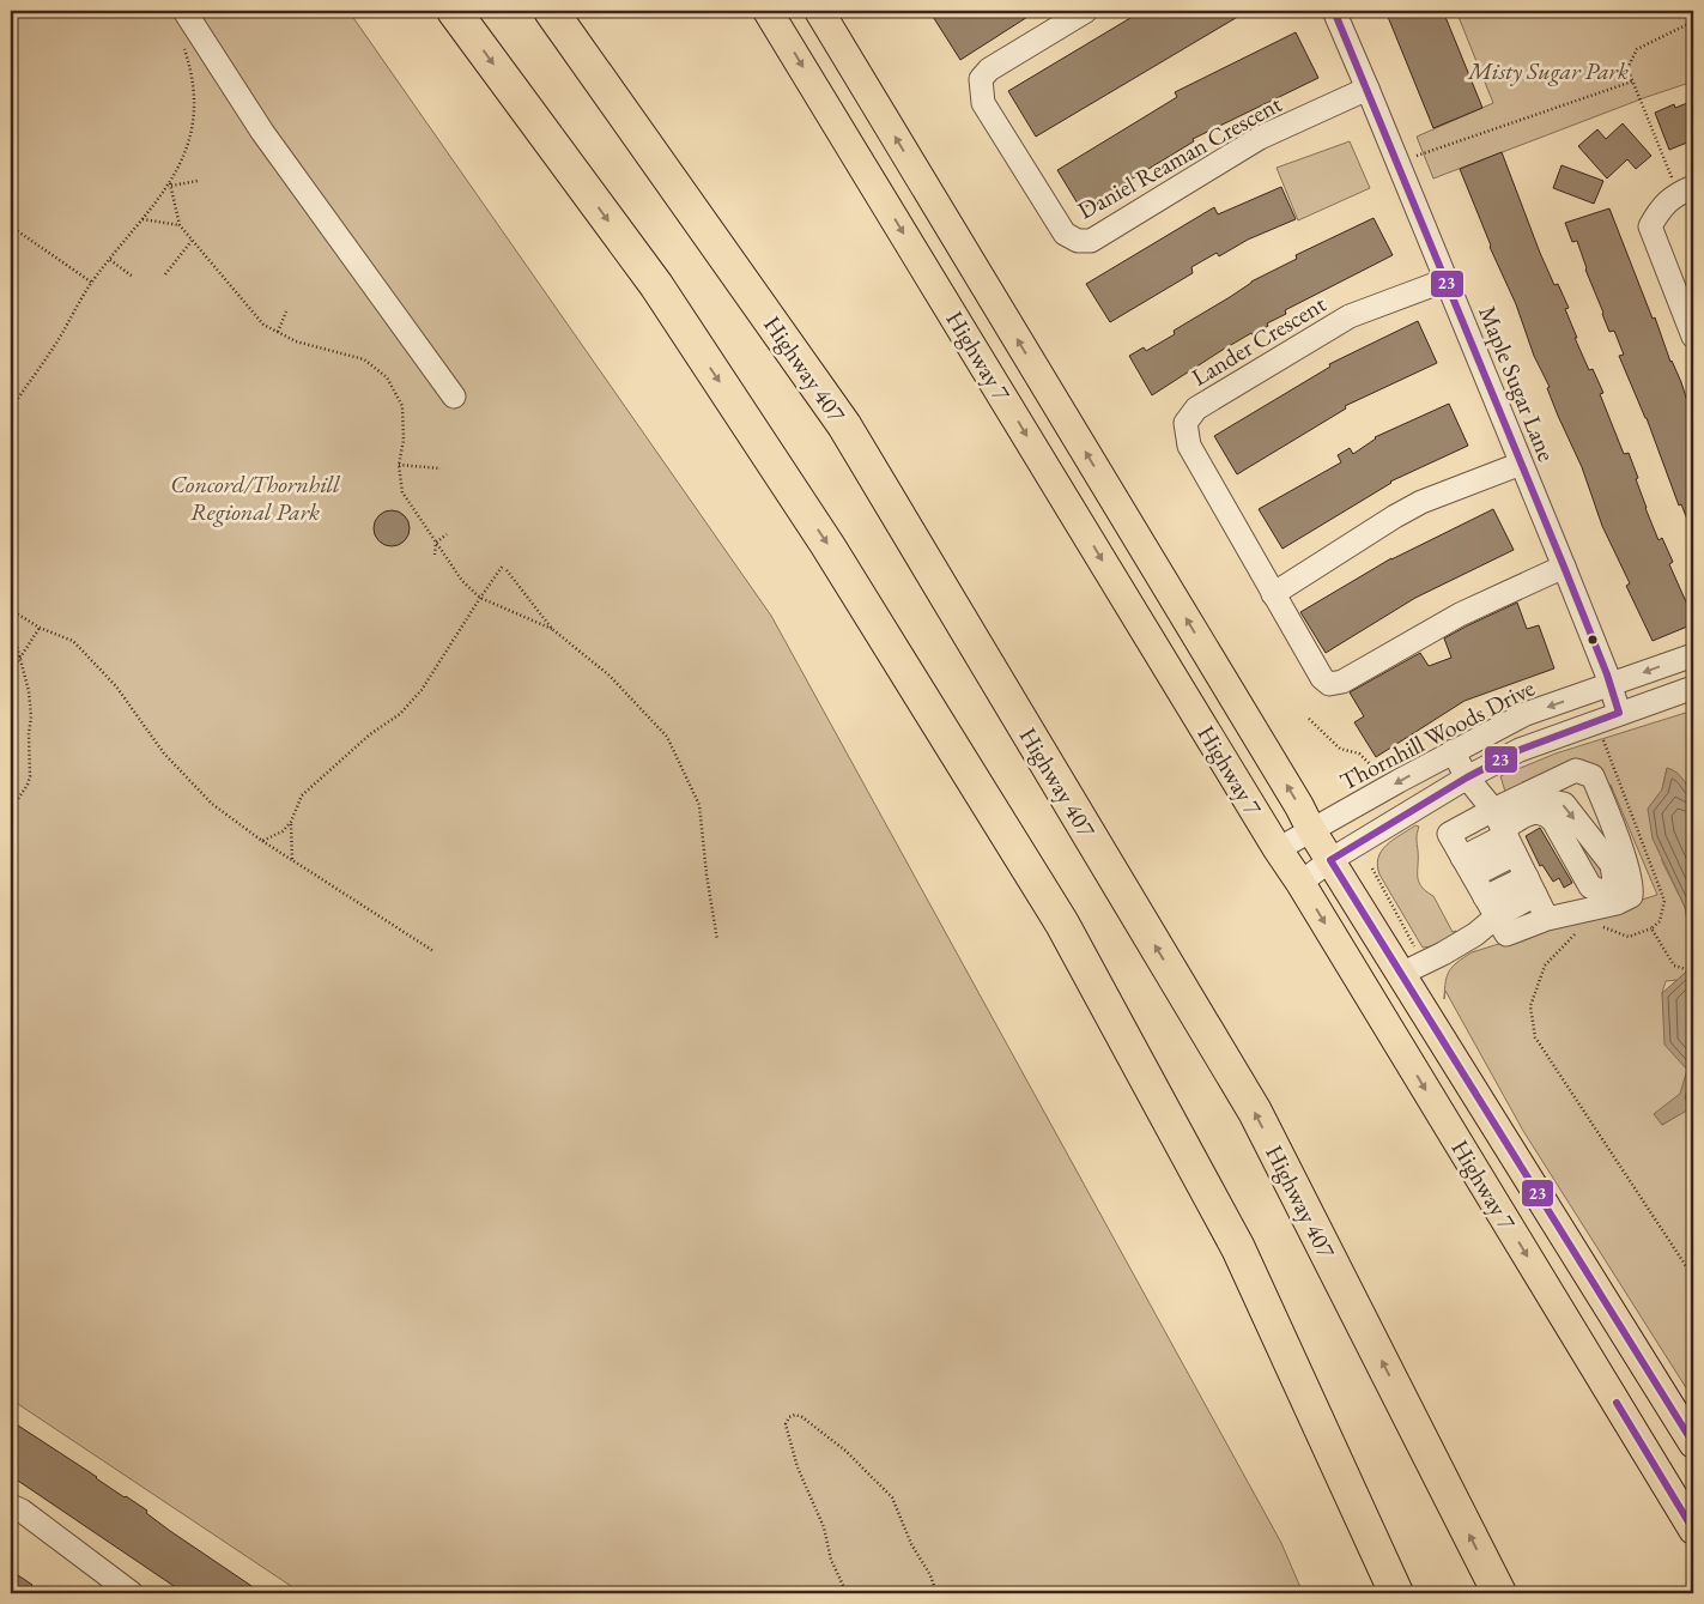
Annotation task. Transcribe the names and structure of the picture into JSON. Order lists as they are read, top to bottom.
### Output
{
  "streets": {
    "highway": ["Highway 407"],
    "main road": ["Highway 7"],
    "street": [
      "Daniel Reaman Crescent",
      "Lander Crescent",
      "Maple Sugar Lane",
      "Thornhill Woods Drive"
    ]
  },
  "crossings": [
    ["Daniel Reaman Crescent", "Maple Sugar Lane"],
    ["Lander Crescent", "Maple Sugar Lane"],
    ["Highway 7", "Thornhill Woods Drive"],
    ["Maple Sugar Lane", "Thornhill Woods Drive"]
  ],
  "parks": ["Misty Sugar Park", "Concord/Thornhill Regional Park"],
  "lines": ["transit line 23"]
}
